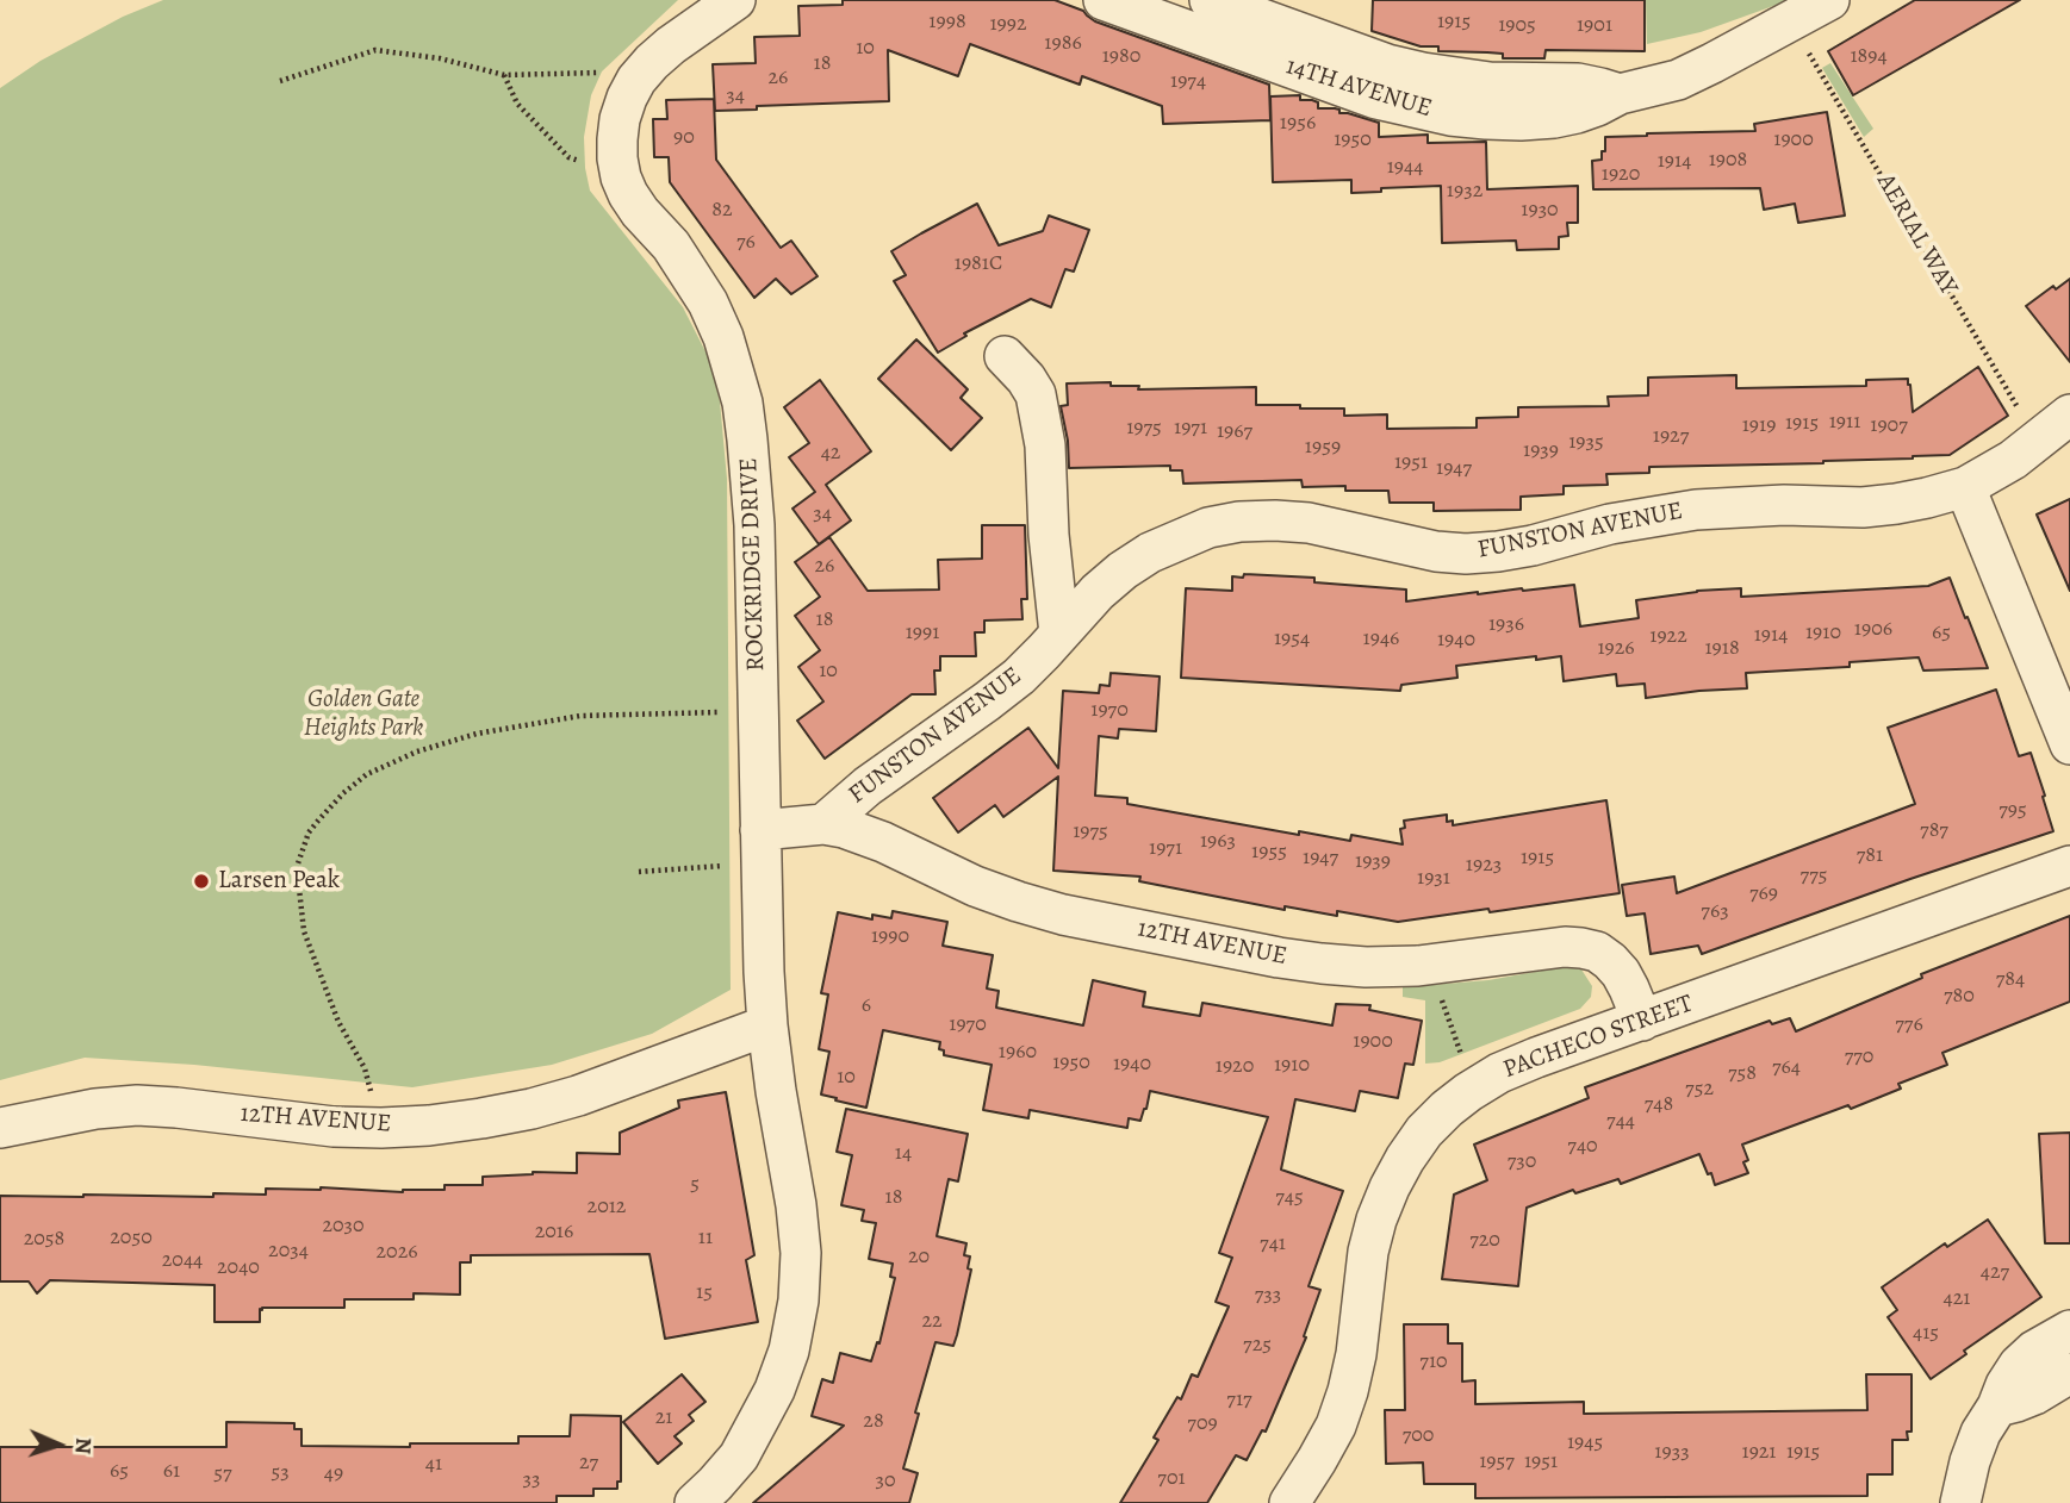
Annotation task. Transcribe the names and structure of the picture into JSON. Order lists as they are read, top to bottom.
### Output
{
  "streets": {
    "street": [
      "14TH AVENUE",
      "FUNSTON AVENUE",
      "ROCKRIDGE DRIVE",
      "12TH AVENUE",
      "PACHECO STREET"
    ],
    "path": ["AERIAL WAY"]
  },
  "crossings": [
    ["FUNSTON AVENUE", "12TH AVENUE"],
    ["ROCKRIDGE DRIVE", "12TH AVENUE"],
    ["12TH AVENUE", "PACHECO STREET"]
  ],
  "parks": ["Golden Gate Heights Park"],
  "places": ["Larsen Peak"],
  "house_numbers": [
    "1998",
    "1915",
    "1992",
    "1905",
    "1901",
    "1986",
    "10",
    "1980",
    "1894",
    "18",
    "26",
    "1974",
    "34",
    "1956",
    "90",
    "1950",
    "1900",
    "1908",
    "1914",
    "1944",
    "1920",
    "1932",
    "82",
    "1930",
    "76",
    "1981C",
    "1911",
    "1915",
    "1919",
    "1907",
    "1975",
    "1971",
    "1967",
    "1927",
    "1935",
    "1959",
    "1939",
    "42",
    "1951",
    "1947",
    "34",
    "26",
    "18",
    "1936",
    "1906",
    "1991",
    "1910",
    "65",
    "1914",
    "1922",
    "1954",
    "1946",
    "1940",
    "1926",
    "1918",
    "10",
    "1970",
    "795",
    "787",
    "1975",
    "1963",
    "1971",
    "1955",
    "781",
    "1947",
    "1915",
    "1939",
    "1923",
    "775",
    "1931",
    "769",
    "763",
    "1990",
    "784",
    "780",
    "6",
    "1970",
    "776",
    "1900",
    "1960",
    "770",
    "1950",
    "1940",
    "1910",
    "1920",
    "764",
    "758",
    "10",
    "752",
    "748",
    "744",
    "740",
    "14",
    "730",
    "5",
    "18",
    "745",
    "2012",
    "2030",
    "2016",
    "2050",
    "11",
    "2058",
    "720",
    "741",
    "2034",
    "2026",
    "20",
    "2044",
    "2040",
    "427",
    "15",
    "733",
    "421",
    "22",
    "415",
    "725",
    "710",
    "717",
    "21",
    "28",
    "709",
    "700",
    "1945",
    "1933",
    "1921",
    "1915",
    "1957",
    "1951",
    "27",
    "41",
    "65",
    "61",
    "53",
    "57",
    "49",
    "701",
    "33",
    "30"
  ],
  "north": "right"
}
